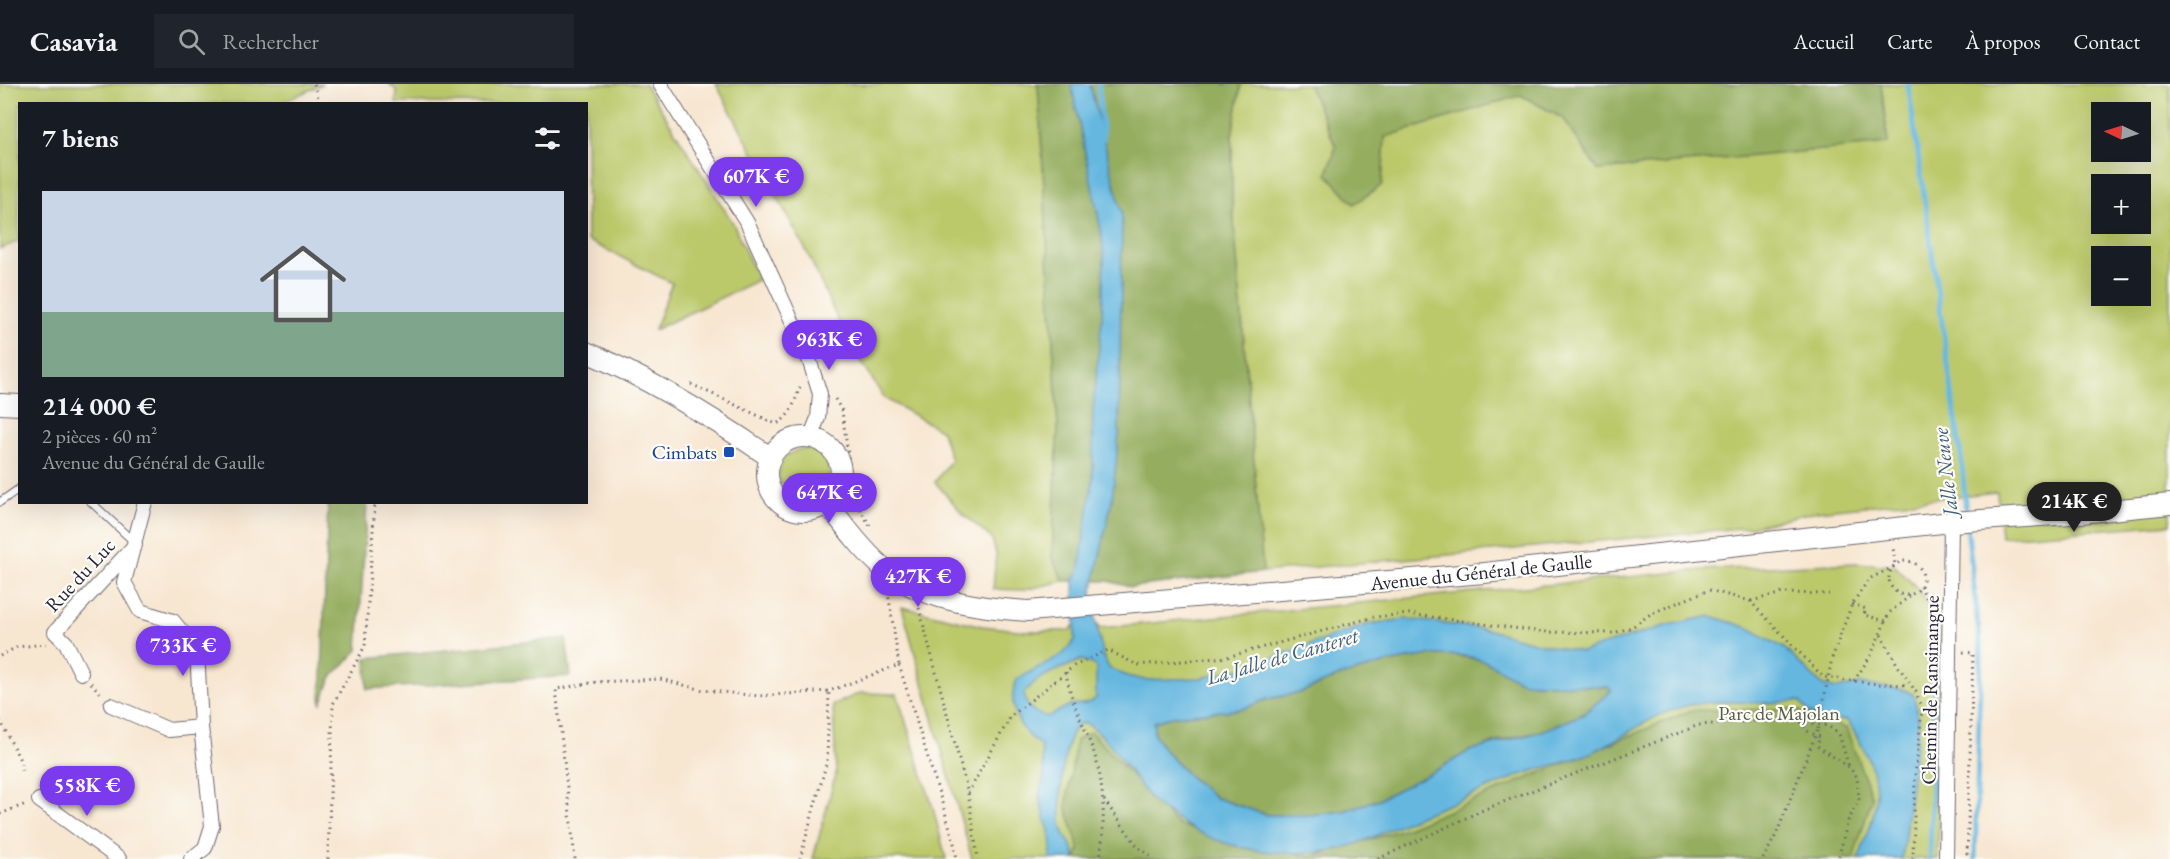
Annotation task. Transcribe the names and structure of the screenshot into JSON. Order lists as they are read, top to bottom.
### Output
{
  "streets": {
    "main road": ["Avenue du Général de Gaulle"],
    "street": ["Rue du Luc", "Chemin de Ransinangue"]
  },
  "crossings": [
    ["Avenue du Général de Gaulle", "Chemin de Ransinangue"]
  ],
  "water": ["Jalle Neuve", "La Jalle de Canteret"],
  "parks": ["Parc de Majolan"],
  "places": {
    "transit": ["Cimbats"]
  },
  "north": "left",
  "page": {
    "header": "Casavia",
    "search": "Rechercher",
    "nav": [
      "Accueil",
      "Carte",
      "À propos",
      "Contact"
    ],
    "map_buttons": ["+", "−"],
    "heading": "7 biens",
    "price": [
      "607K €",
      "963K €",
      "647K €",
      "214K €",
      "427K €",
      "733K €",
      "558K €"
    ],
    "list": [
      {
        "name": "214 000 €",
        "note": "2 pièces · 60 m² · Avenue du Général de Gaulle"
      }
    ]
  }
}
